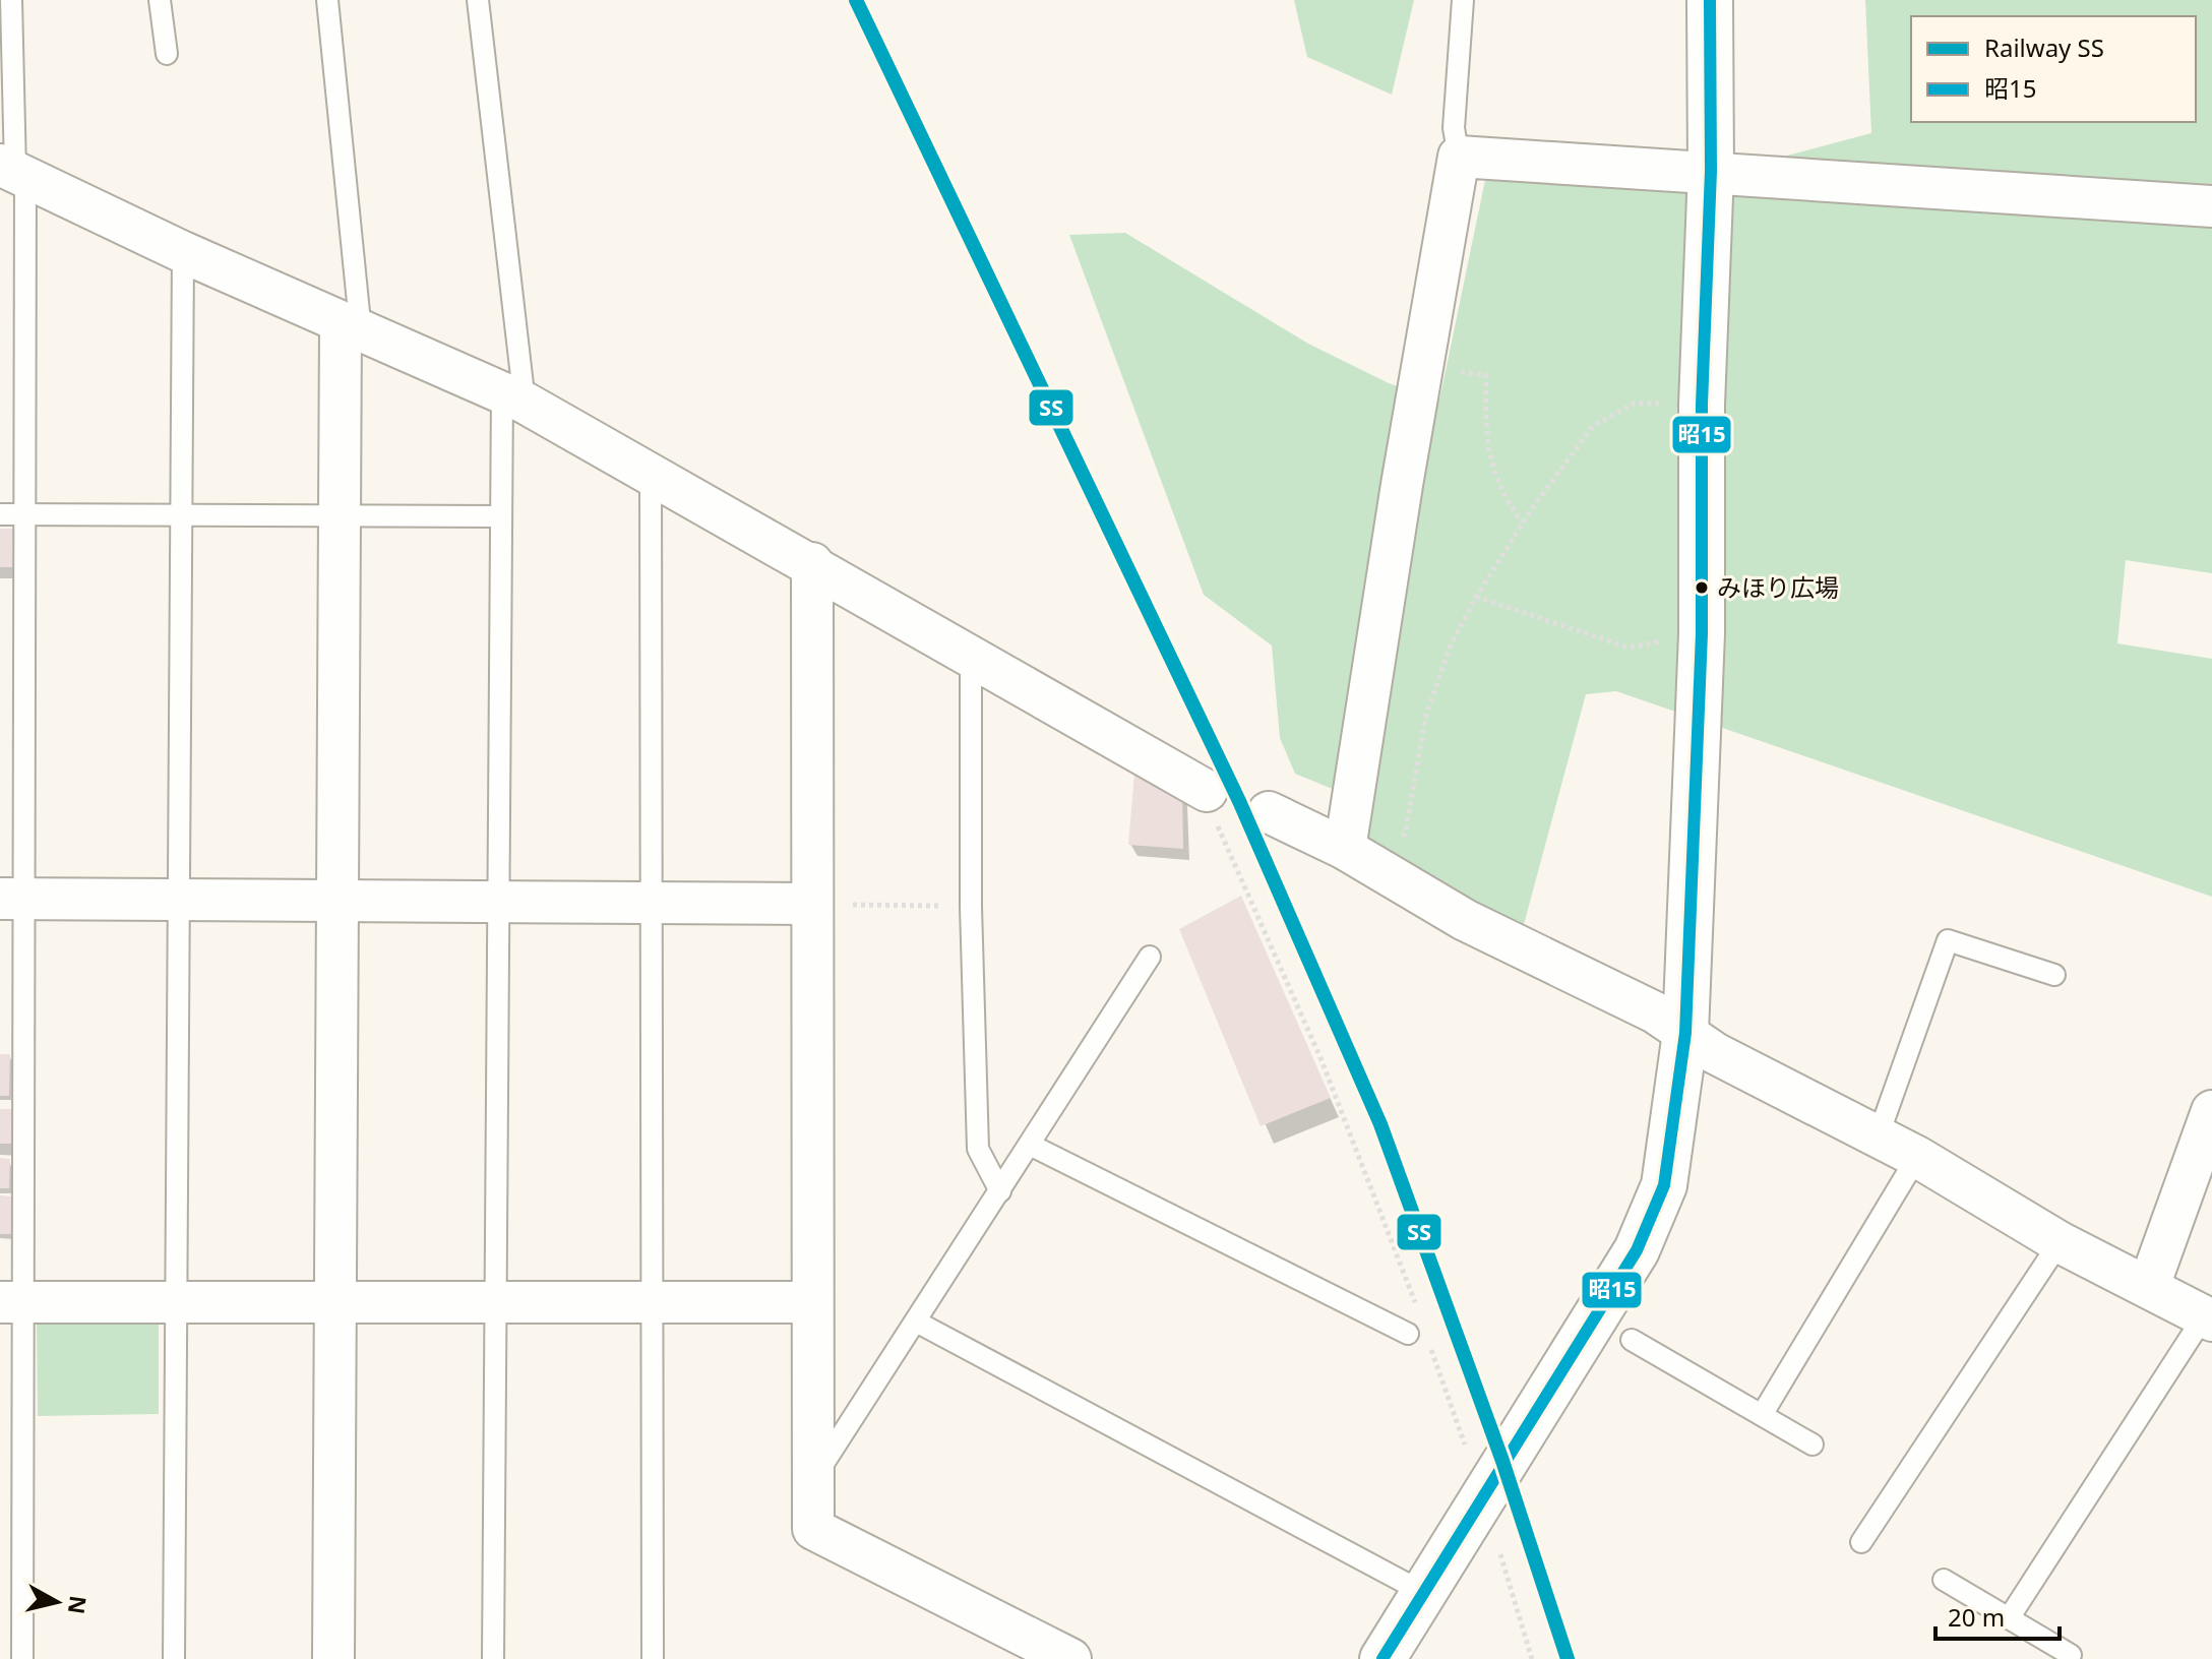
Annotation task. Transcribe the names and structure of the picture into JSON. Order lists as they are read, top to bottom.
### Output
{
  "places": ["みほり広場"],
  "lines": ["rail line SS", "transit line 昭15"],
  "legend": ["Railway SS", "昭15"],
  "scale_bar": "20 m",
  "north": "right"
}
